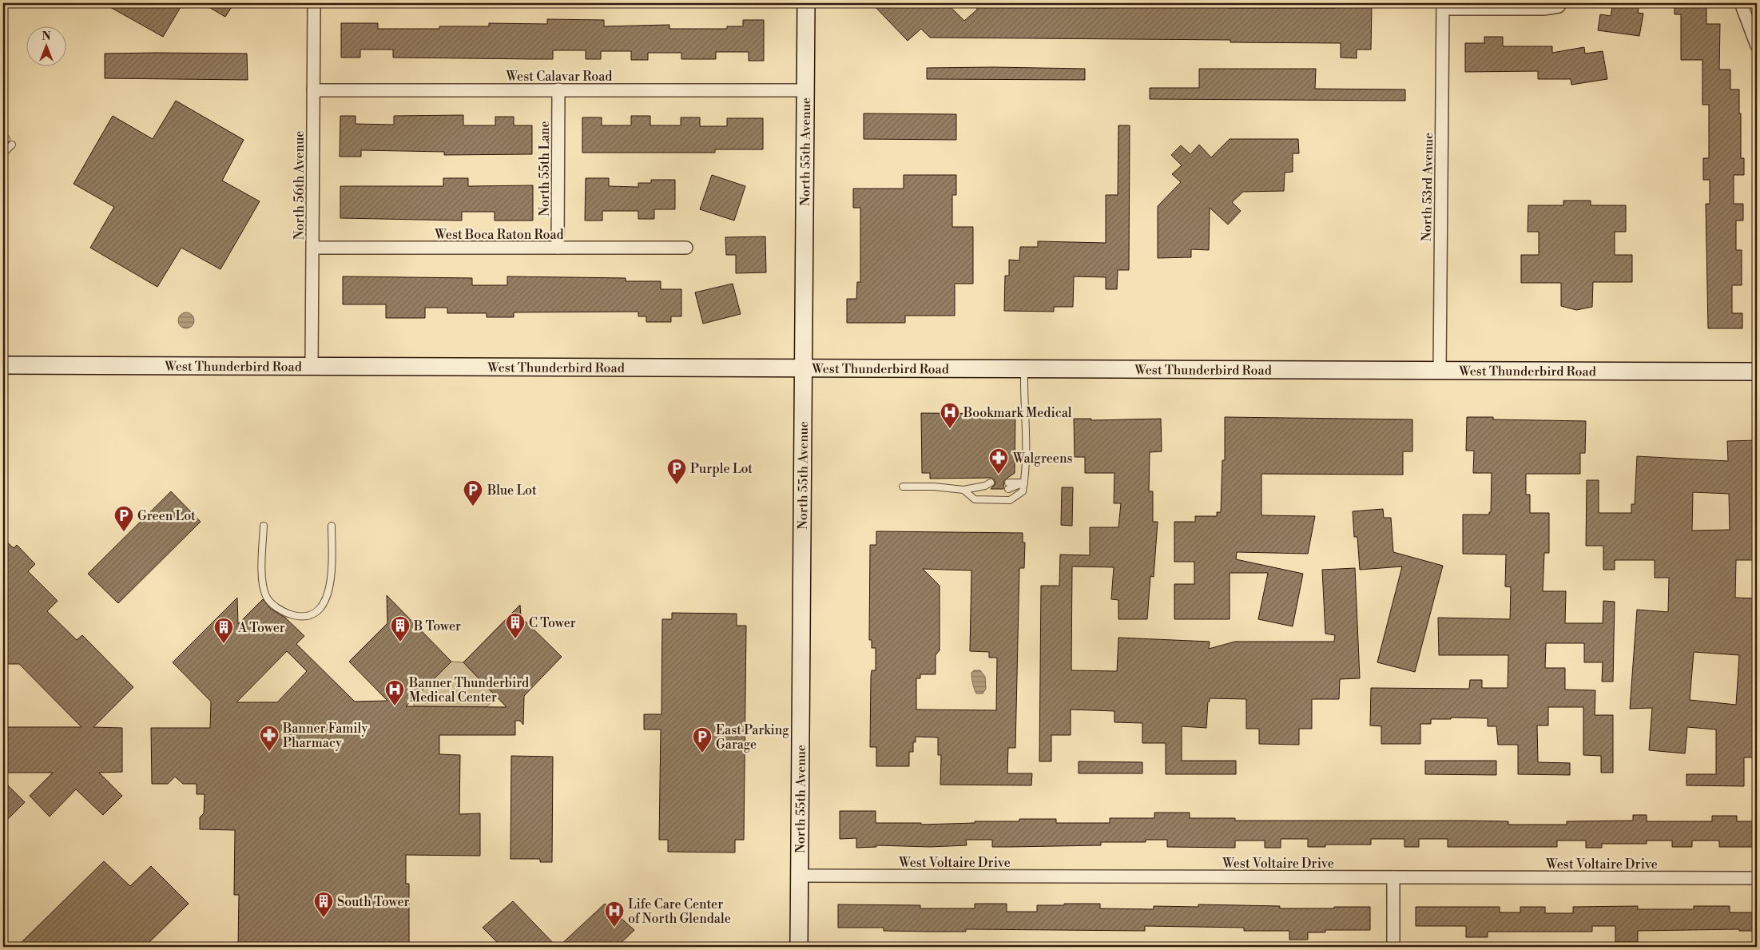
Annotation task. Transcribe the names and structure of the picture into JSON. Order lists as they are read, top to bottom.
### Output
{
  "streets": {
    "main road": ["North 55th Avenue", "West Thunderbird Road"],
    "street": [
      "West Calavar Road",
      "North 55th Lane",
      "North 56th Avenue",
      "North 53rd Avenue",
      "West Boca Raton Road",
      "West Voltaire Drive"
    ]
  },
  "crossings": [
    ["West Calavar Road", "North 55th Avenue"],
    ["West Calavar Road", "North 55th Lane"],
    ["West Calavar Road", "North 56th Avenue"],
    ["North 55th Avenue", "West Thunderbird Road"],
    ["North 55th Avenue", "West Voltaire Drive"],
    ["North 55th Lane", "West Boca Raton Road"],
    ["North 56th Avenue", "West Boca Raton Road"],
    ["North 56th Avenue", "West Thunderbird Road"],
    ["North 53rd Avenue", "West Thunderbird Road"]
  ],
  "places": {
    "hospital": ["Bookmark Medical", "Banner Thunderbird Medical Center", "Life Care Center of North Glendale"],
    "pharmacy": ["Walgreens", "Banner Family Pharmacy"],
    "parking": [
      "Purple Lot",
      "Blue Lot",
      "Green Lot",
      "East Parking Garage"
    ],
    "building": [
      "C Tower",
      "B Tower",
      "A Tower",
      "South Tower"
    ]
  },
  "north": "top"
}
